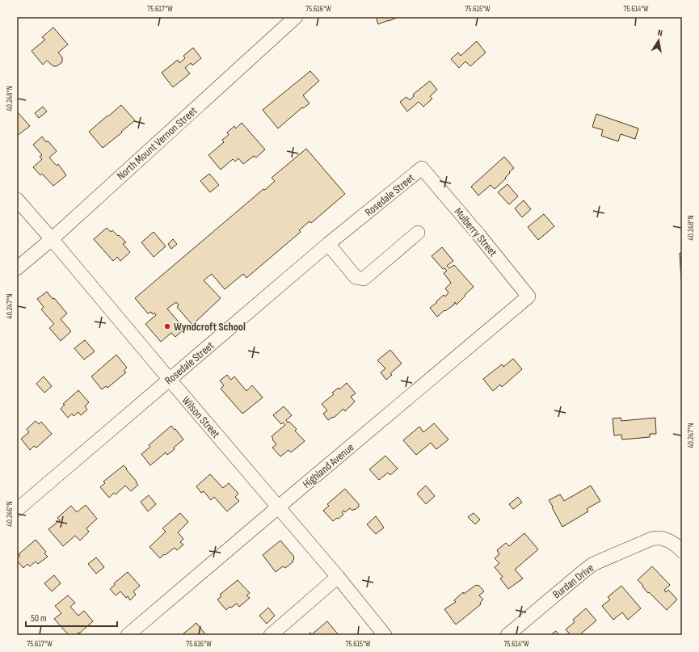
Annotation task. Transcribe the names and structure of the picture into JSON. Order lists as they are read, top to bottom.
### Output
{
  "streets": {
    "street": [
      "North Mount Vernon Street",
      "Rosedale Street",
      "Mulberry Street",
      "Wilson Street",
      "Highland Avenue",
      "Burdan Drive"
    ]
  },
  "crossings": [
    ["North Mount Vernon Street", "Wilson Street"],
    ["Rosedale Street", "Mulberry Street"],
    ["Rosedale Street", "Wilson Street"],
    ["Mulberry Street", "Highland Avenue"],
    ["Wilson Street", "Highland Avenue"]
  ],
  "places": ["Wyndcroft School"],
  "scale_bar": "50 m",
  "north": "top",
  "coordinates": [
    "75.617°W",
    "75.616°W",
    "75.615°W",
    "75.614°W",
    "40.248°N",
    "40.247°N",
    "40.246°N"
  ]
}
